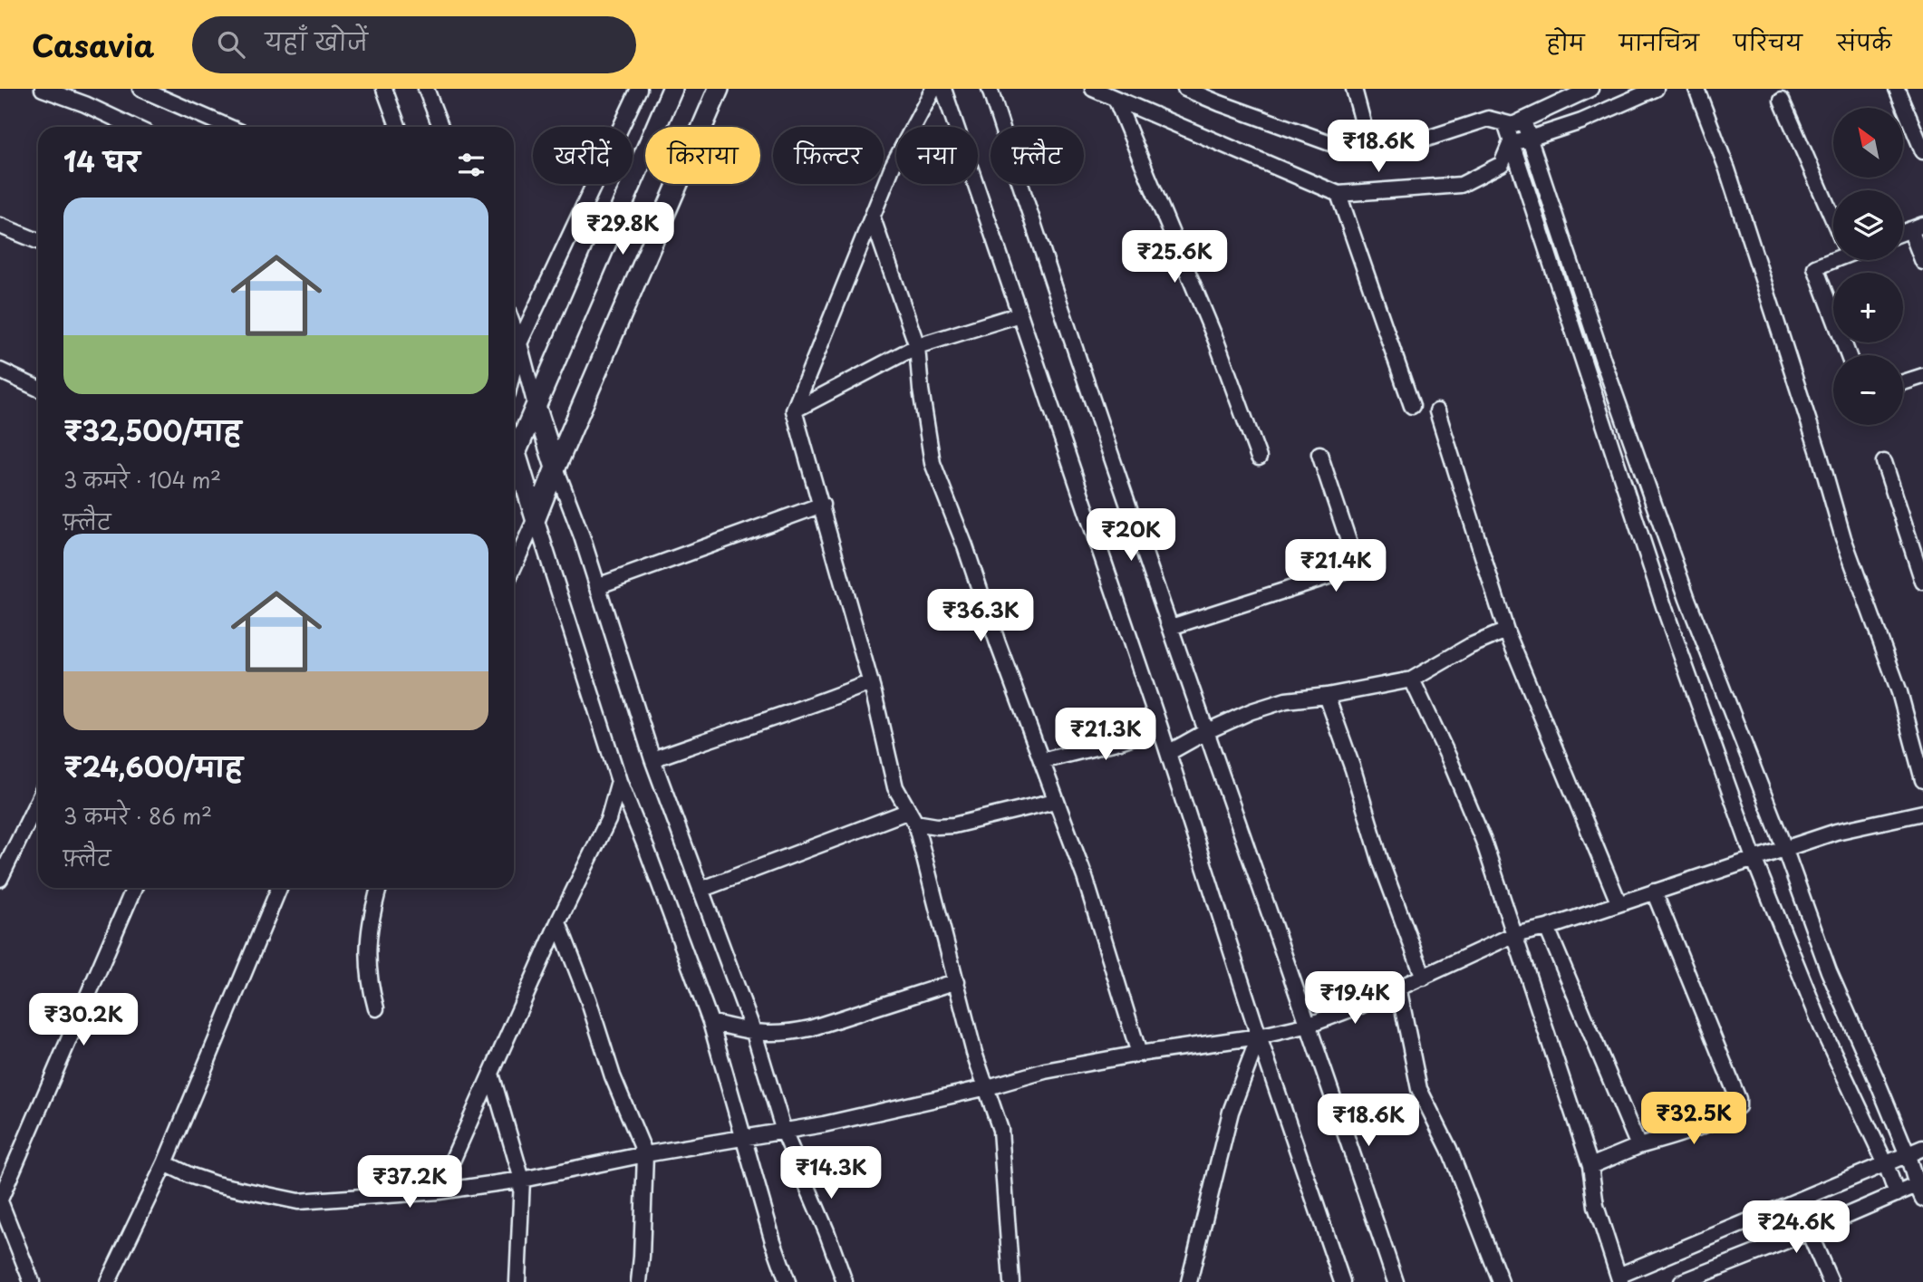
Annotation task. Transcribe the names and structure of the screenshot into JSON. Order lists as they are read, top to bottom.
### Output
{
  "north": "top left",
  "page": {
    "header": "Casavia",
    "search": "यहाँ खोजें",
    "nav": [
      "होम",
      "मानचित्र",
      "परिचय",
      "संपर्क"
    ],
    "map_buttons": ["+", "−"],
    "price": [
      "₹18.6K",
      "₹29.8K",
      "₹25.6K",
      "₹20K",
      "₹21.4K",
      "₹36.3K",
      "₹21.3K",
      "₹19.4K",
      "₹30.2K",
      "₹32.5K",
      "₹18.6K",
      "₹14.3K",
      "₹37.2K",
      "₹24.6K"
    ],
    "chip": [
      "खरीदें",
      "किराया",
      "फ़िल्टर",
      "नया",
      "फ़्लैट"
    ],
    "heading": "14 घर",
    "list": [
      {
        "name": "₹32,500/माह",
        "note": "3 कमरे · 104 m² · फ़्लैट"
      },
      {
        "name": "₹24,600/माह",
        "note": "3 कमरे · 86 m² · फ़्लैट"
      }
    ]
  }
}
